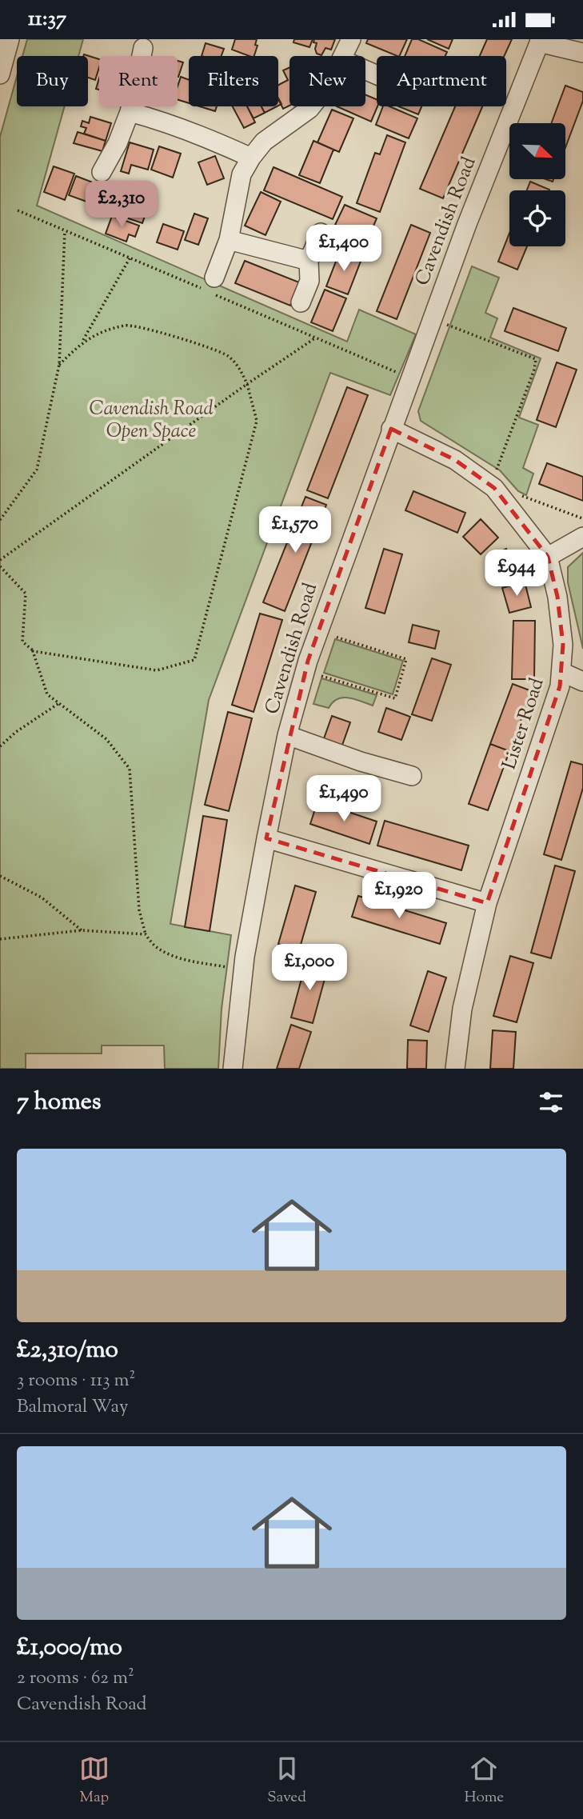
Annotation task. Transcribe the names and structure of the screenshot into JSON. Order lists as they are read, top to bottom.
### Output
{
  "streets": {
    "street": ["Cavendish Road", "Lister Road"]
  },
  "crossings": [
    ["Cavendish Road", "Lister Road"]
  ],
  "parks": ["Cavendish Road Open Space"],
  "north": "bottom right",
  "page": {
    "status": "11:37",
    "chip": [
      "Buy",
      "Rent",
      "Filters",
      "New",
      "Apartment"
    ],
    "price": [
      "£2,310",
      "£1,400",
      "£1,570",
      "£944",
      "£1,490",
      "£1,920",
      "£1,000"
    ],
    "heading": "7 homes",
    "list": [
      {
        "name": "£2,310/mo",
        "note": "3 rooms · 113 m² · Balmoral Way"
      },
      {
        "name": "£1,000/mo",
        "note": "2 rooms · 62 m² · Cavendish Road"
      }
    ],
    "tabs": ["Map", "Saved", "Home"]
  }
}
